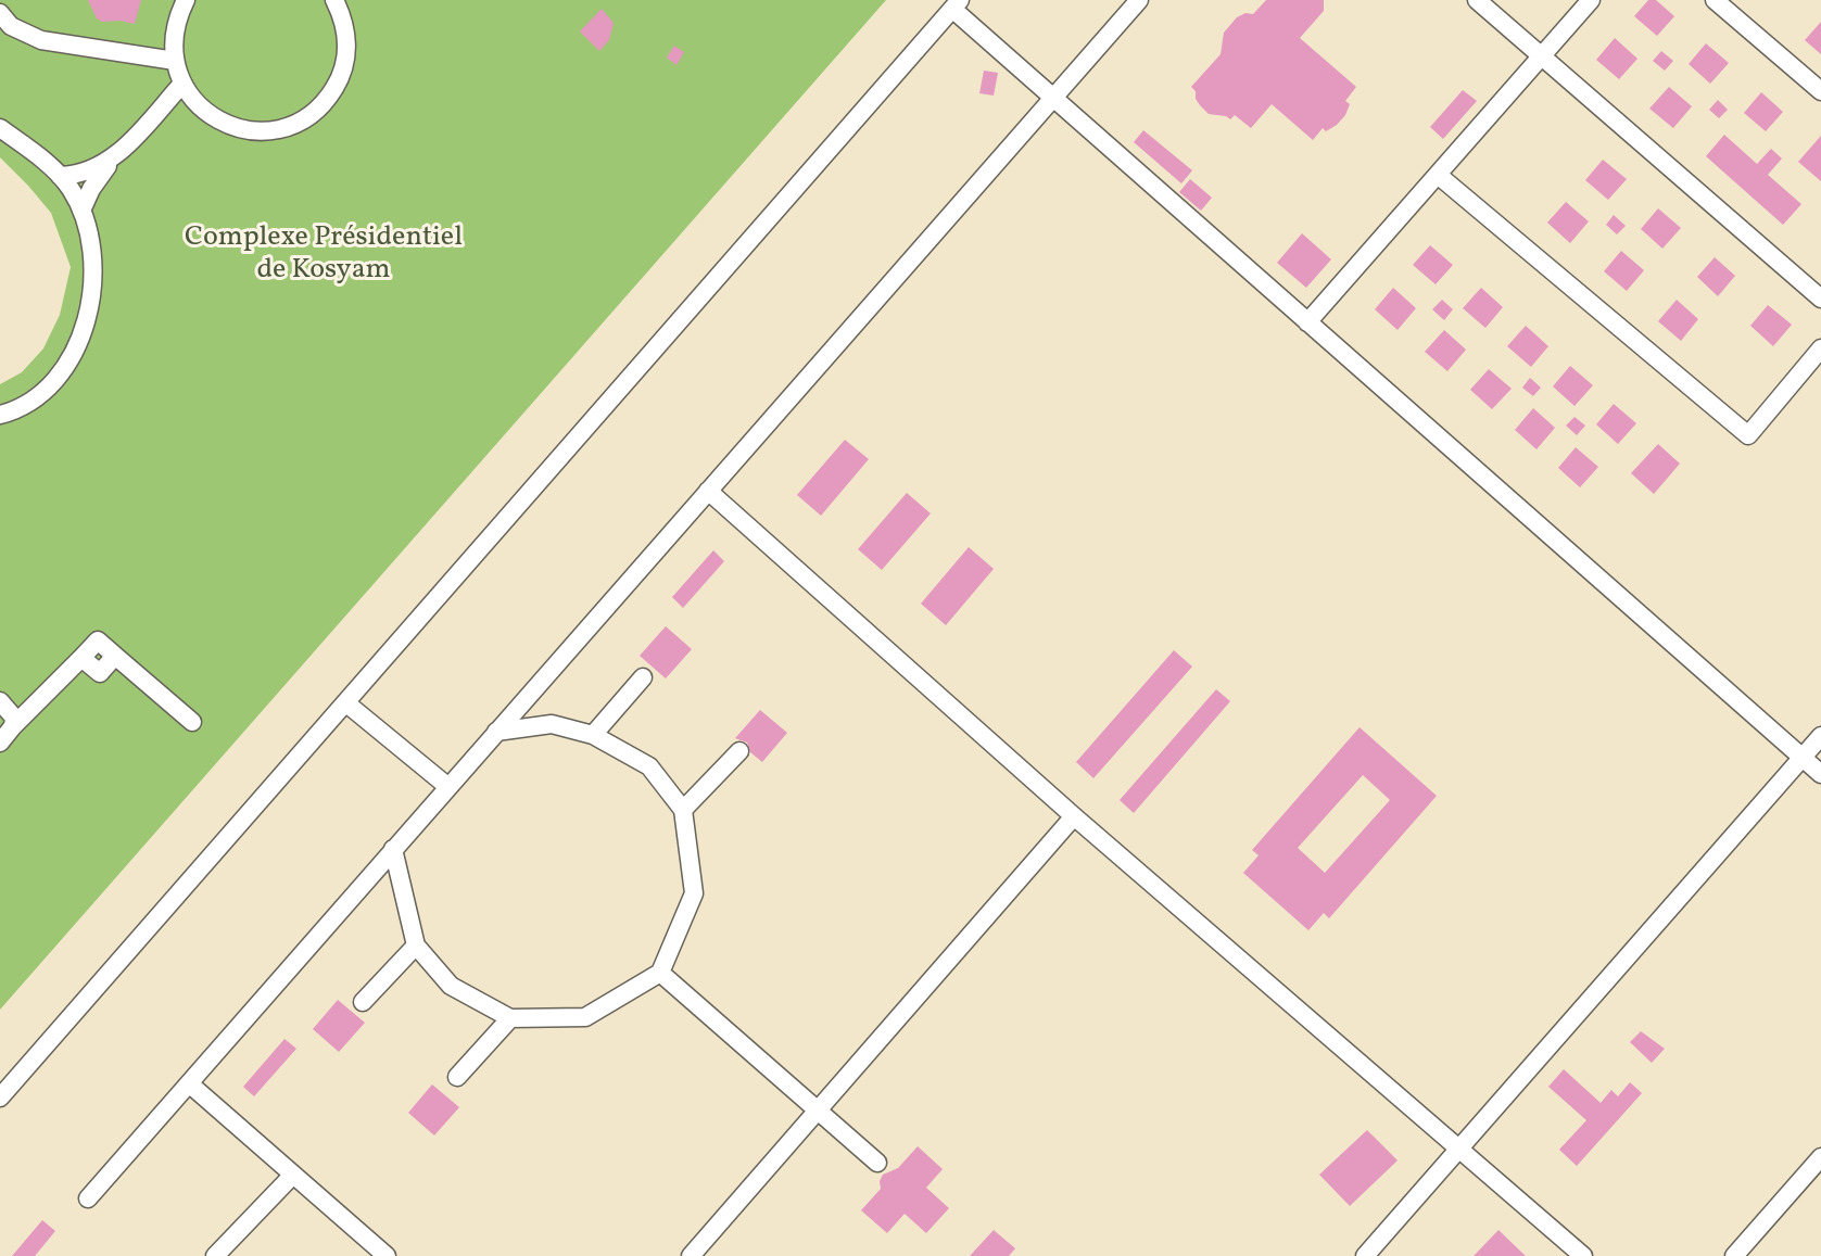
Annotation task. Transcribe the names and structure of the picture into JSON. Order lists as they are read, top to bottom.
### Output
{
  "parks": ["Complexe Présidentiel de Kosyam"]
}
